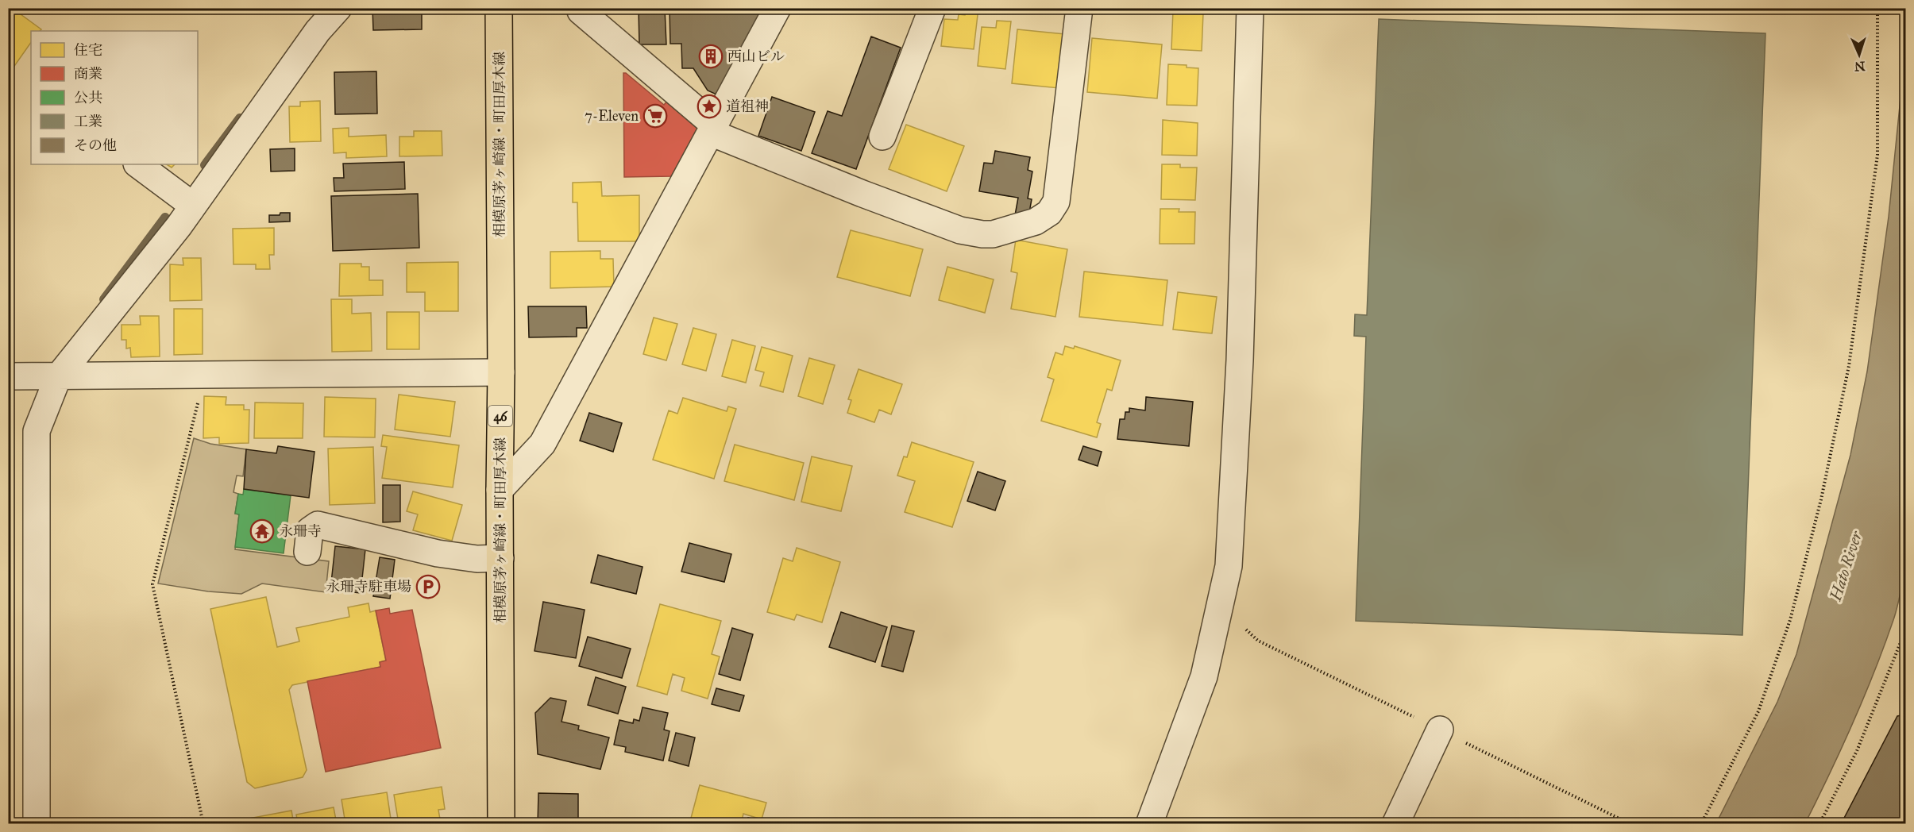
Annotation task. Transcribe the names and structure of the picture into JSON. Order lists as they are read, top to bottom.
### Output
{
  "streets": {
    "main road": ["相模原茅ヶ崎線・町田厚木線", "46"]
  },
  "water": ["Hato River"],
  "places": {
    "building": ["西山ビル"],
    "place": ["道祖神"],
    "supermarket": ["7-Eleven"],
    "temple": ["永珊寺"],
    "parking": ["永珊寺駐車場"]
  },
  "legend": [
    "住宅",
    "商業",
    "公共",
    "工業",
    "その他"
  ],
  "north": "bottom"
}
